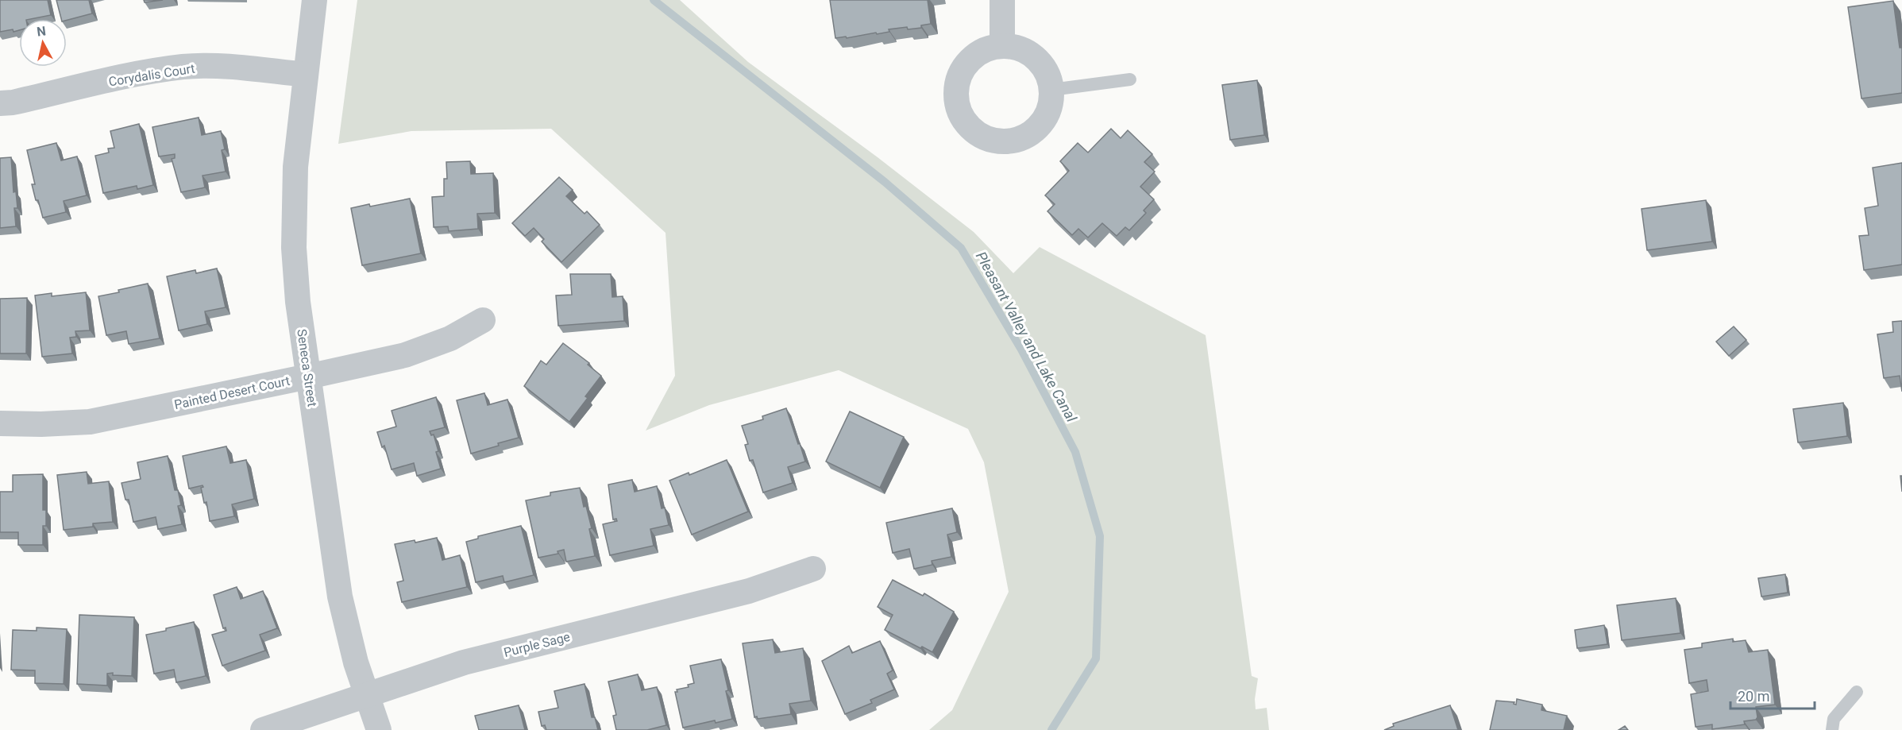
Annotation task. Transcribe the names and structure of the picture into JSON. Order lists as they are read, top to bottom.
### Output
{
  "streets": {
    "street": [
      "Corydalis Court",
      "Seneca Street",
      "Painted Desert Court",
      "Purple Sage"
    ]
  },
  "crossings": [
    ["Corydalis Court", "Seneca Street"],
    ["Seneca Street", "Painted Desert Court"],
    ["Seneca Street", "Purple Sage"]
  ],
  "water": ["Pleasant Valley and Lake Canal"],
  "scale_bar": "20 m",
  "north": "top"
}
